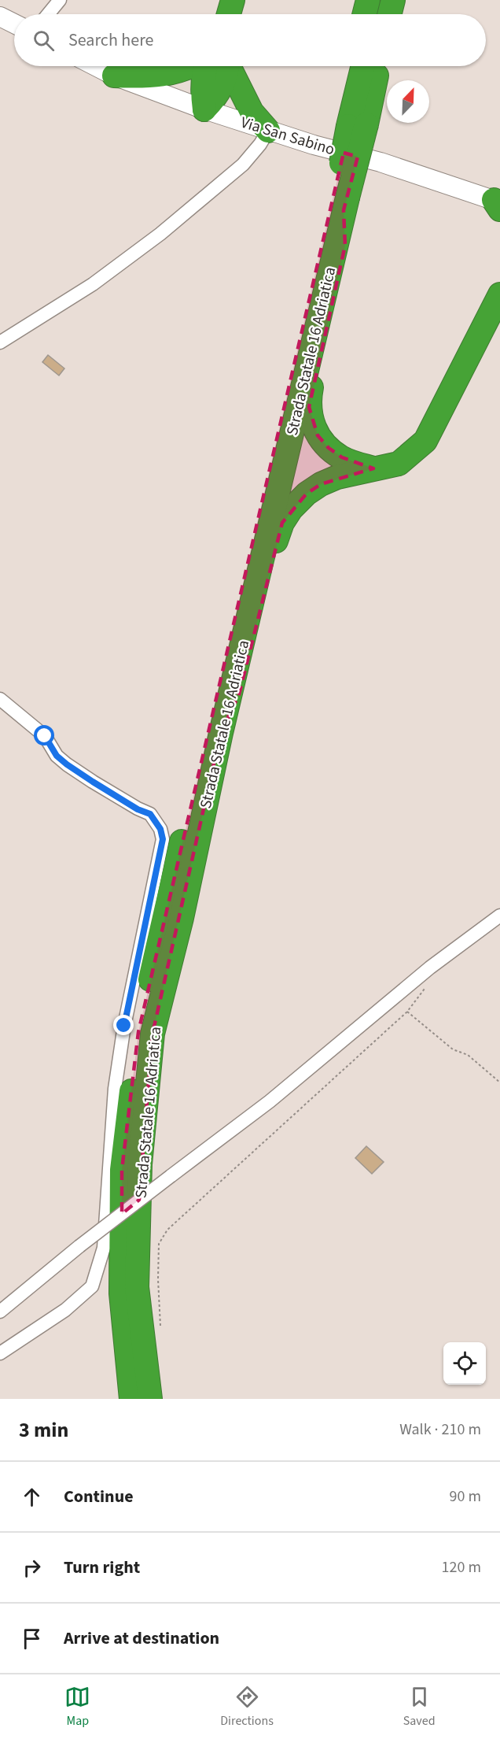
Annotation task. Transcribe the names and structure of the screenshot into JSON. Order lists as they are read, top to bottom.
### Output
{
  "streets": {
    "highway": ["Strada Statale 16 Adriatica"],
    "street": ["Via San Sabino"]
  },
  "north": "top right",
  "page": {
    "search": "Search here",
    "heading": ["3 min", "Walk · 210 m"],
    "list": [
      ["Continue", "90 m"],
      ["Turn right", "120 m"],
      "Arrive at destination"
    ],
    "nav": ["Map", "Directions", "Saved"]
  }
}
